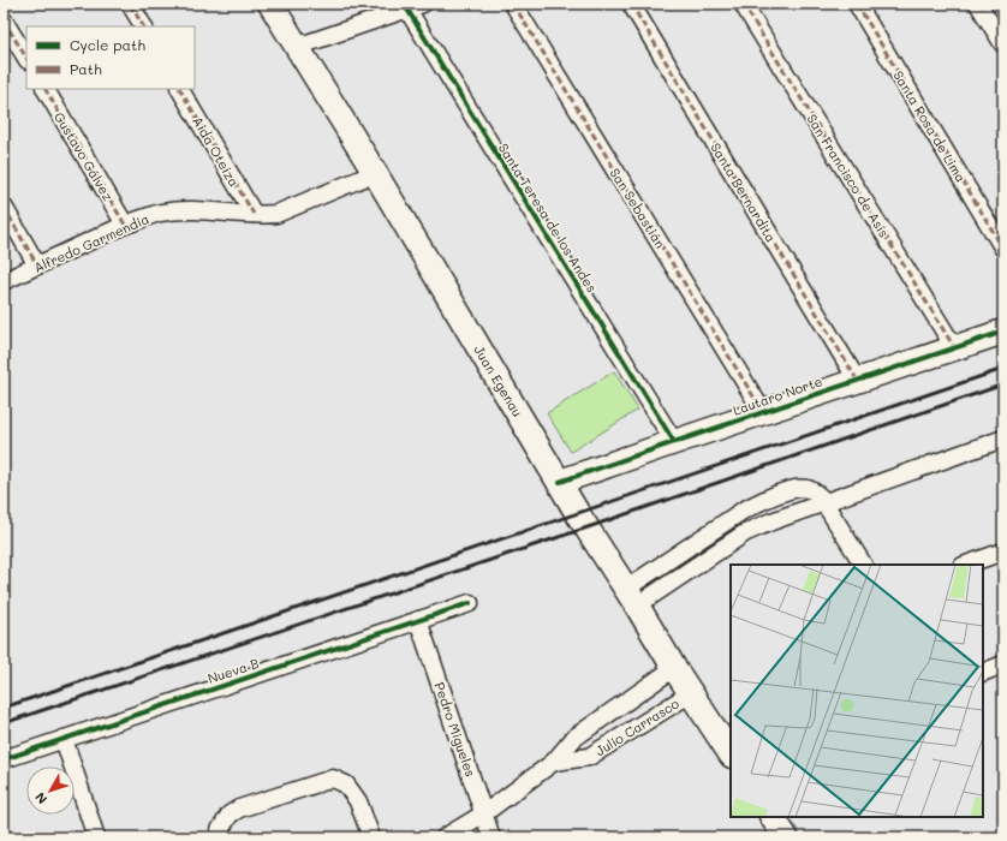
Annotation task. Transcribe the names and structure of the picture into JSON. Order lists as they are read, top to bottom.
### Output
{
  "streets": {
    "main road": ["Juan Egenau", "Lautaro Norte"],
    "street": [
      "Santa Rosa de Lima",
      "Aida Oteiza",
      "Gustavo Gálvez",
      "San Francisco de Asís",
      "Santa Bernardita",
      "San Sebastián",
      "Santa Teresa de los Andes",
      "Alfredo Garmendia",
      "Nueva B",
      "Julio Carrasco",
      "Pedro Migueles"
    ]
  },
  "crossings": [
    ["Aida Oteiza", "Alfredo Garmendia"],
    ["Gustavo Gálvez", "Alfredo Garmendia"],
    ["San Francisco de Asís", "Lautaro Norte"],
    ["Santa Bernardita", "Lautaro Norte"],
    ["San Sebastián", "Lautaro Norte"],
    ["Santa Teresa de los Andes", "Lautaro Norte"],
    ["Alfredo Garmendia", "Juan Egenau"],
    ["Juan Egenau", "Lautaro Norte"],
    ["Juan Egenau", "Julio Carrasco"],
    ["Nueva B", "Pedro Migueles"],
    ["Julio Carrasco", "Pedro Migueles"]
  ],
  "legend": ["Cycle path", "Path"],
  "north": "bottom left"
}
